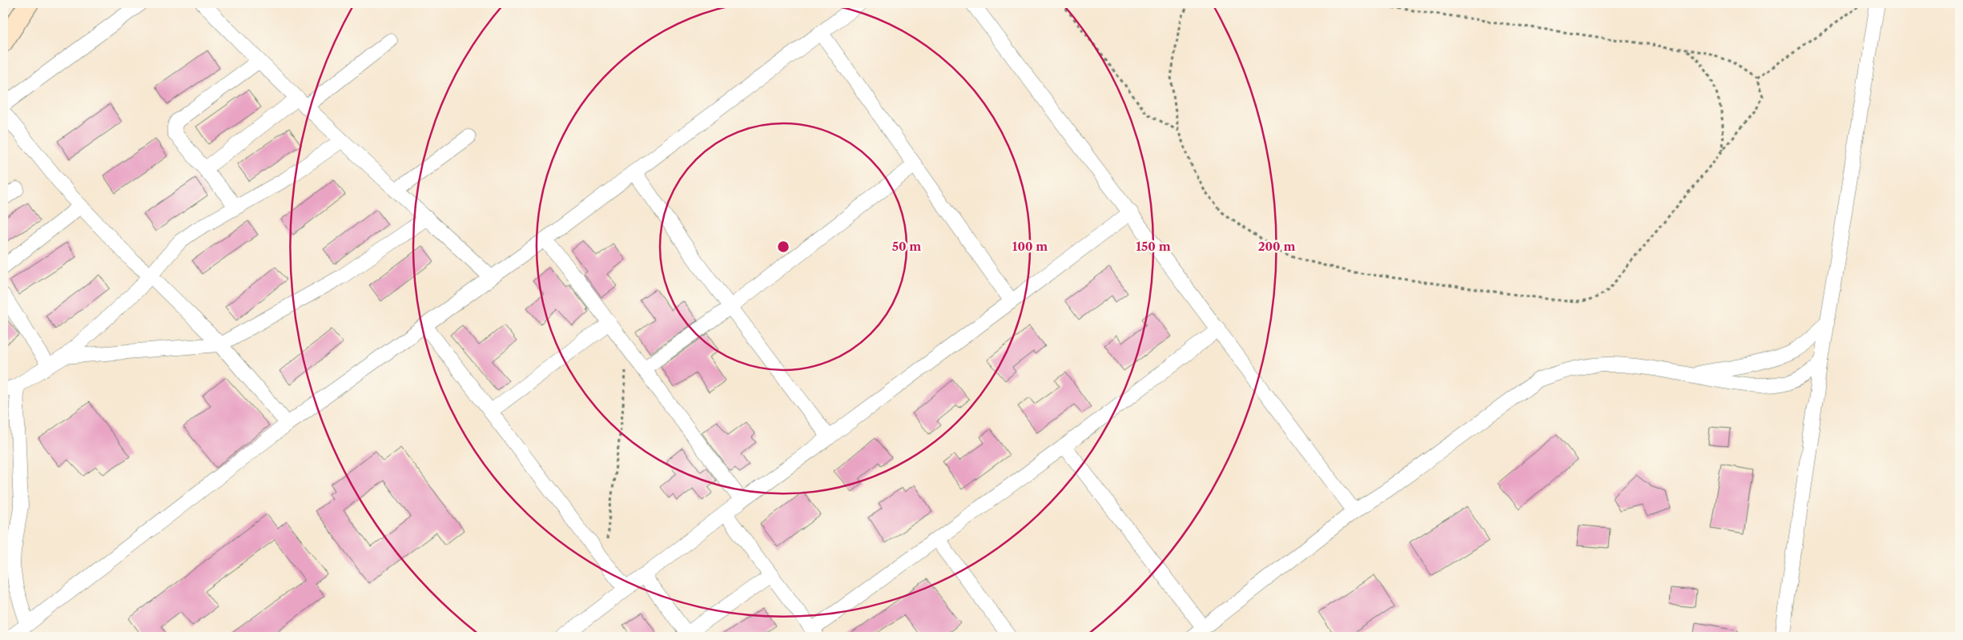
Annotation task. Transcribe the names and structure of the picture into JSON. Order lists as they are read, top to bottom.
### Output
{
  "rings": [
    "50 m",
    "100 m",
    "150 m",
    "200 m"
  ]
}
